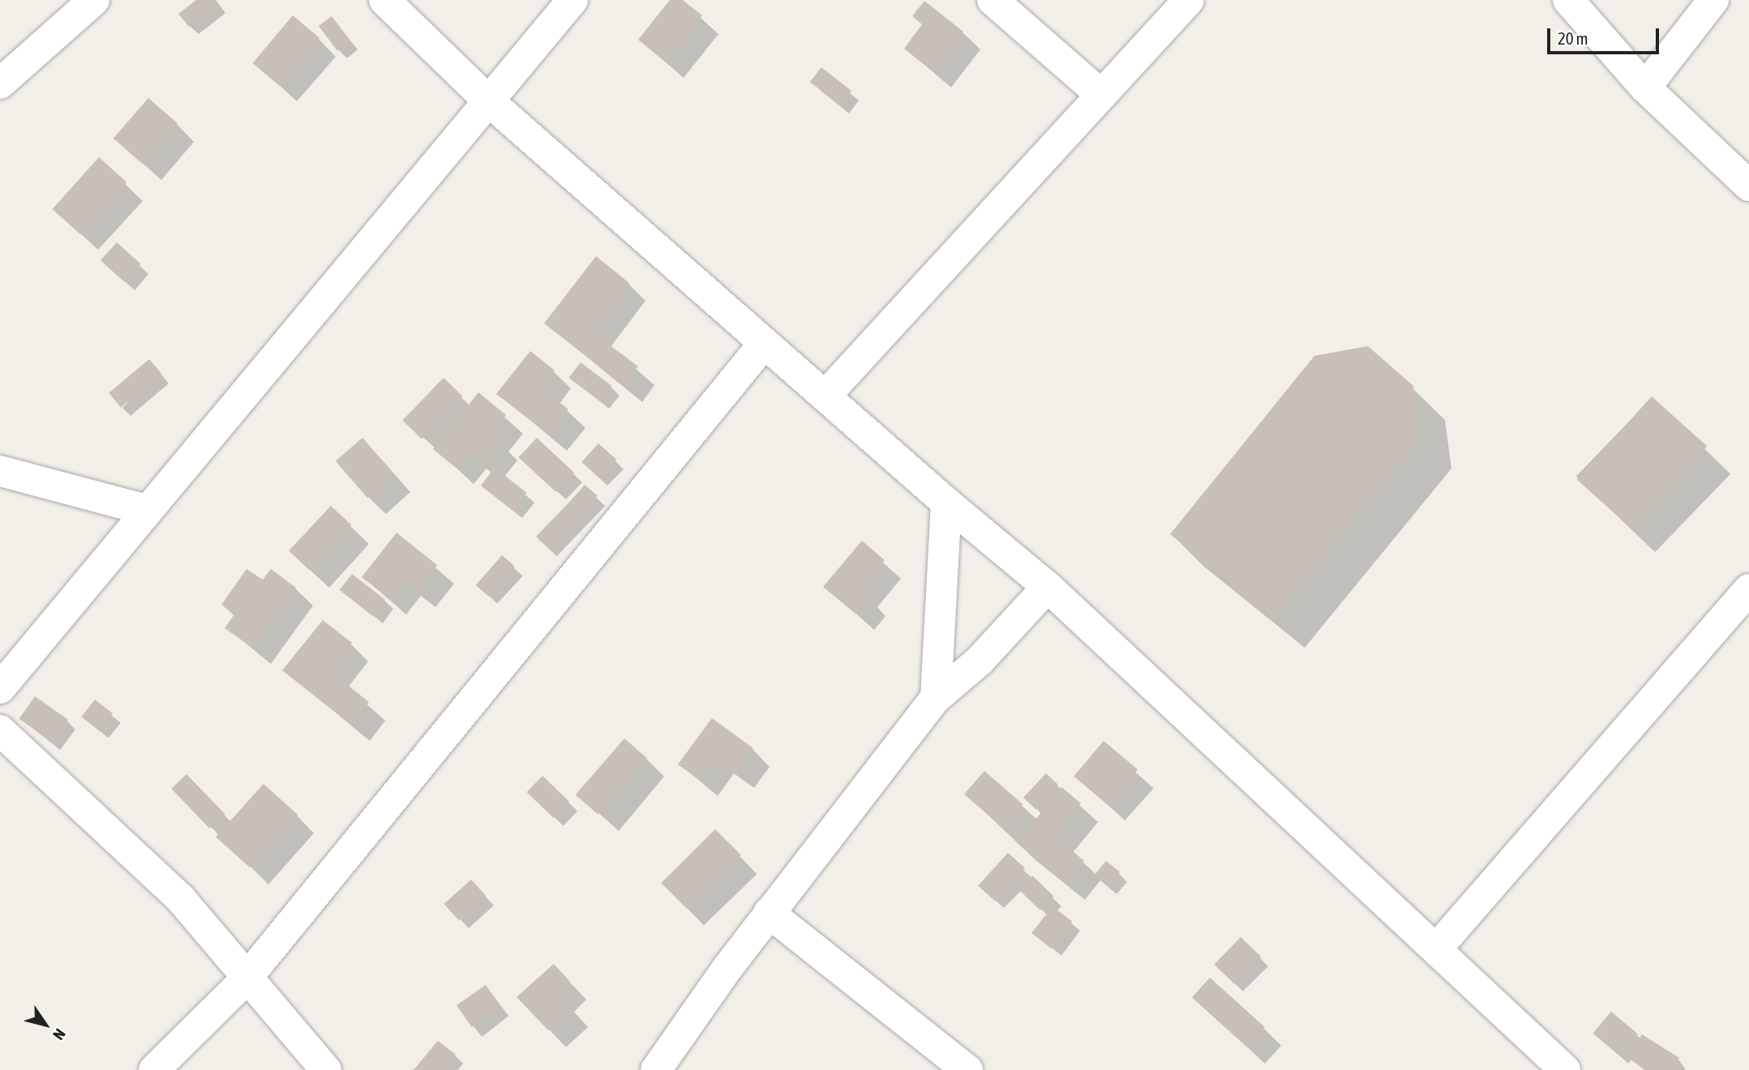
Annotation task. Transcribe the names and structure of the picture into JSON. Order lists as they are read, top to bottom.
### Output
{
  "scale_bar": "20 m",
  "north": "bottom right"
}
